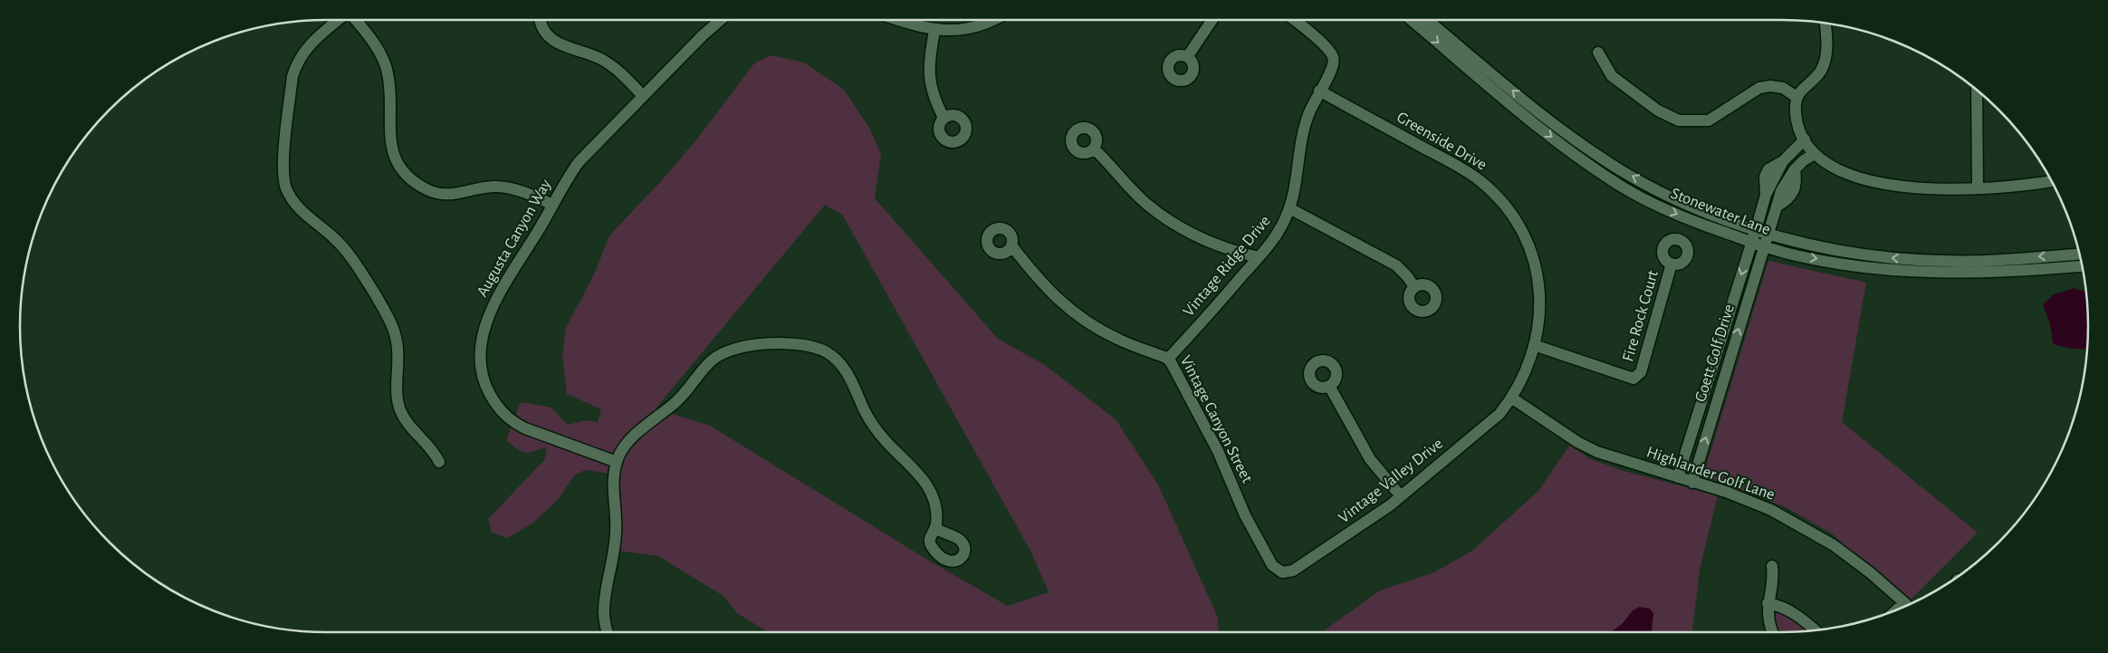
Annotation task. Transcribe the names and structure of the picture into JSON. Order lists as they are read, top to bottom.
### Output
{
  "streets": {
    "street": [
      "Greenside Drive",
      "Stonewater Lane",
      "Augusta Canyon Way",
      "Vintage Ridge Drive",
      "Fire Rock Court",
      "Goett Golf Drive",
      "Vintage Canyon Street",
      "Highlander Golf Lane",
      "Vintage Valley Drive"
    ]
  },
  "crossings": [
    ["Greenside Drive", "Vintage Ridge Drive"],
    ["Greenside Drive", "Fire Rock Court"],
    ["Greenside Drive", "Highlander Golf Lane"],
    ["Greenside Drive", "Vintage Valley Drive"],
    ["Stonewater Lane", "Goett Golf Drive"],
    ["Vintage Ridge Drive", "Vintage Canyon Street"],
    ["Goett Golf Drive", "Highlander Golf Lane"],
    ["Vintage Canyon Street", "Vintage Valley Drive"],
    ["Highlander Golf Lane", "Vintage Valley Drive"]
  ]
}
